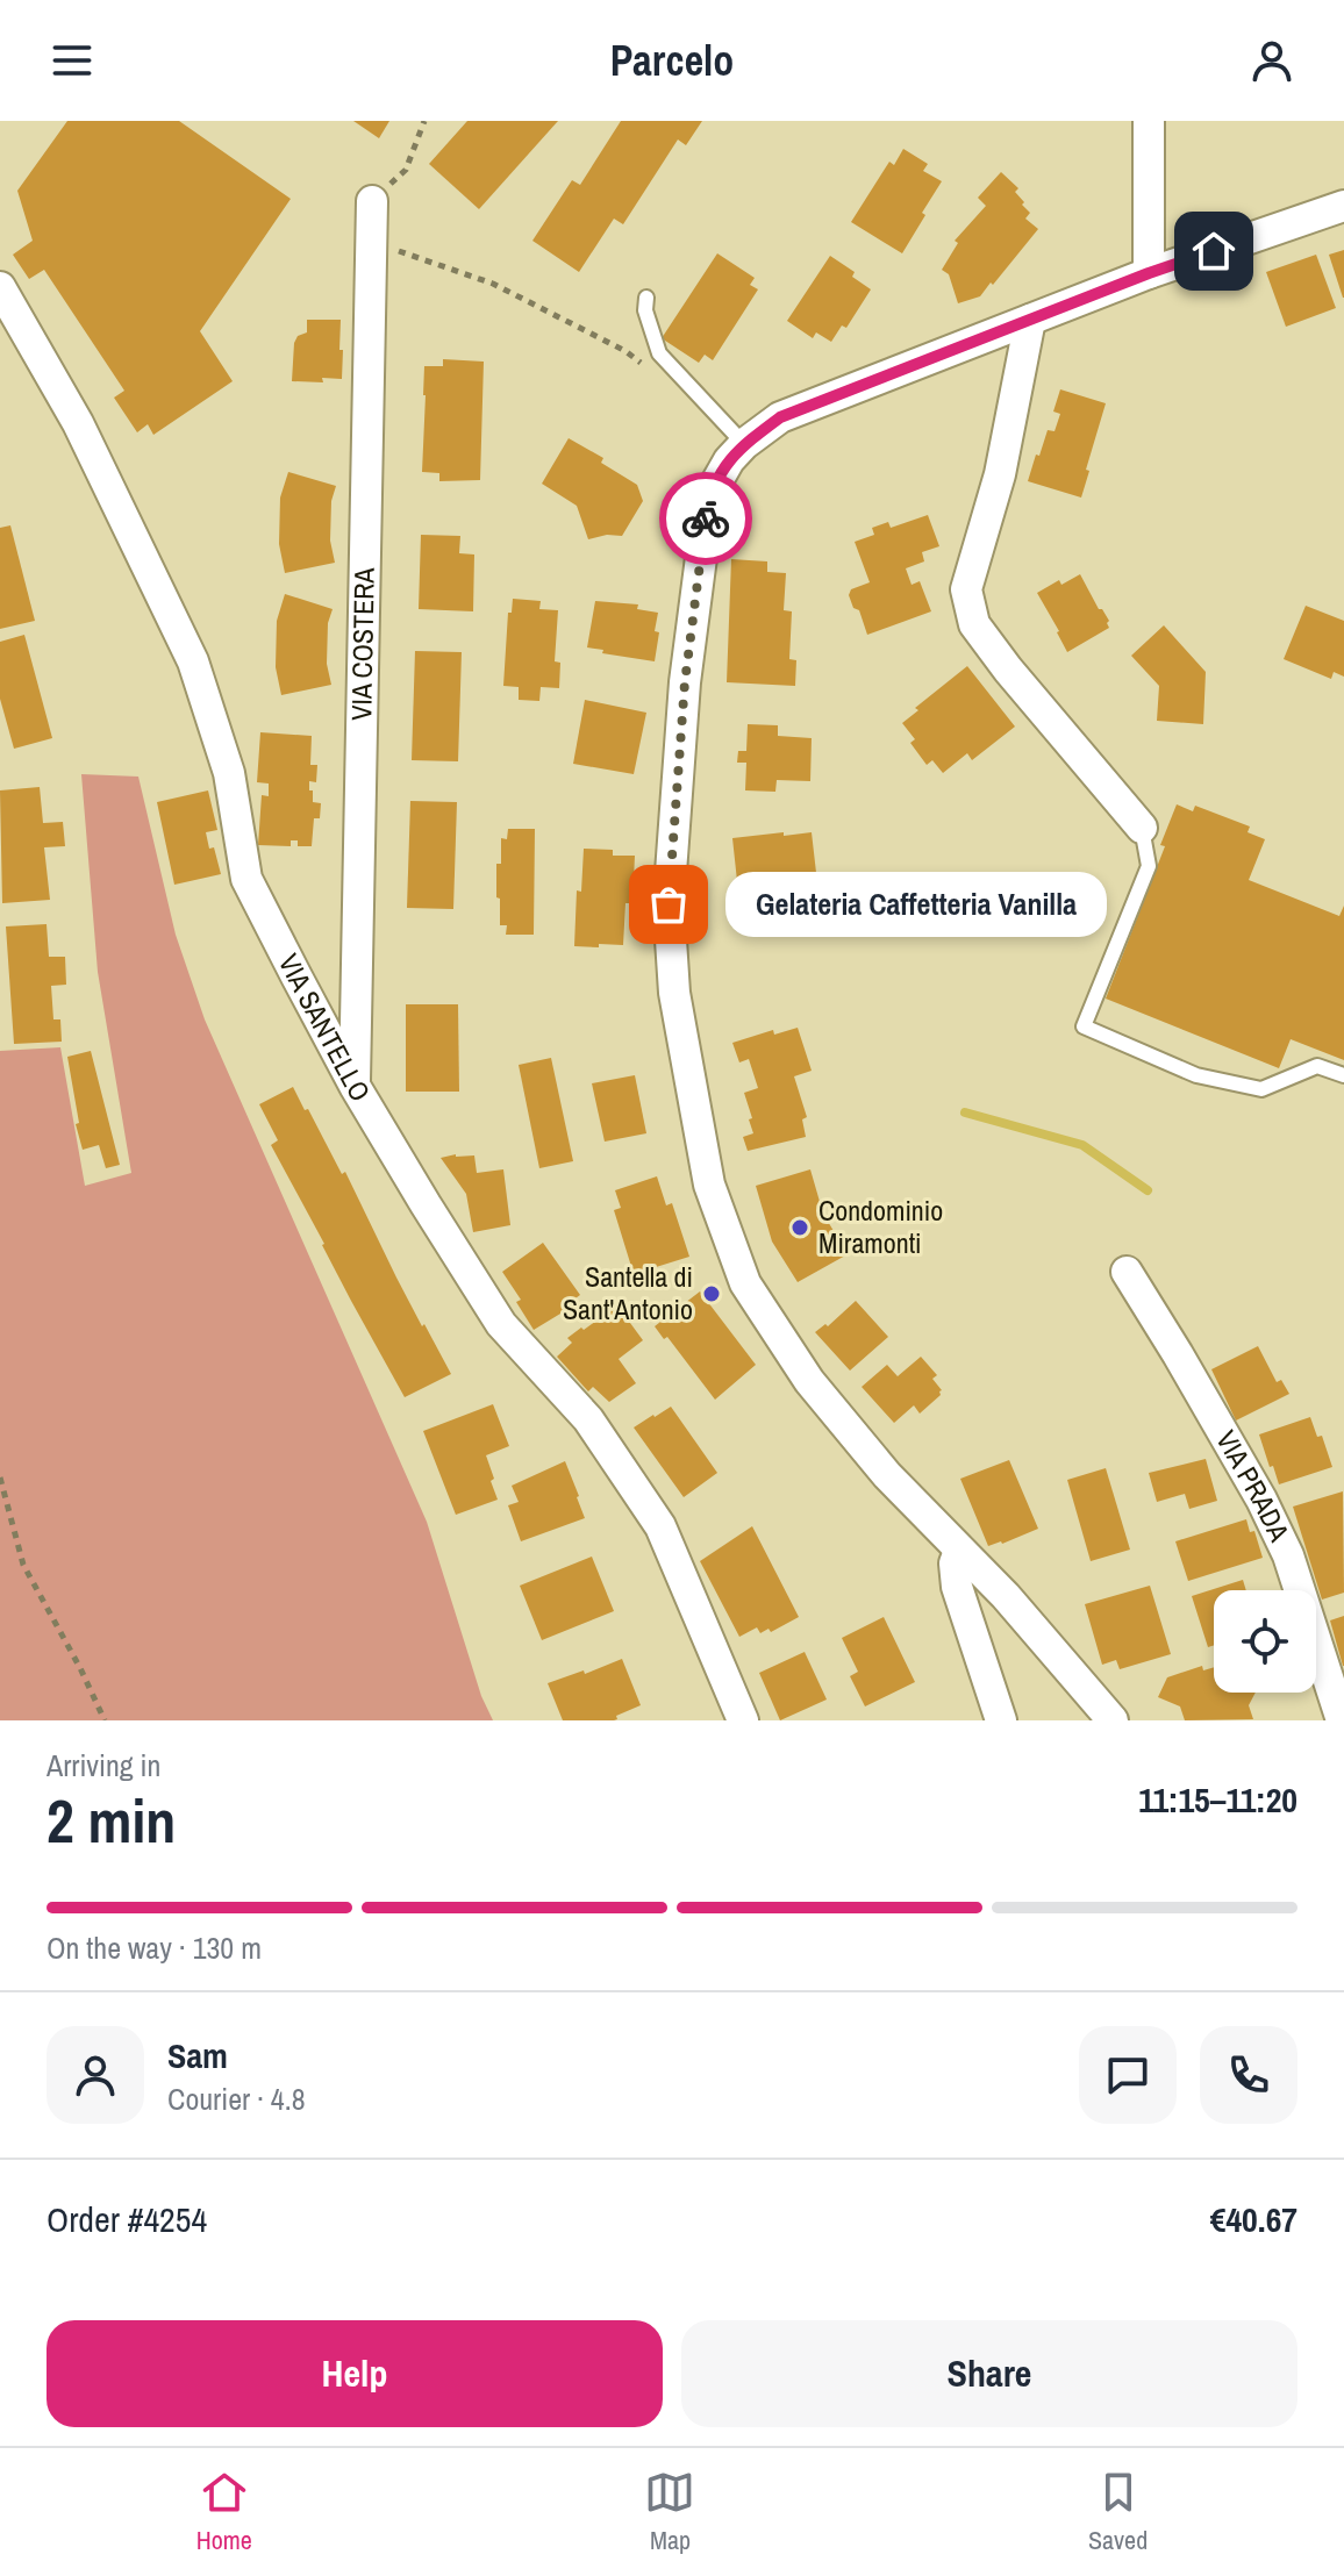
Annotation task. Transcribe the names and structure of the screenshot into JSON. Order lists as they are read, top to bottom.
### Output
{
  "streets": {
    "street": ["VIA COSTERA", "VIA SANTELLO", "VIA PRADA"]
  },
  "crossings": [
    ["VIA COSTERA", "VIA SANTELLO"]
  ],
  "places": ["Gelateria Caffetteria Vanilla", "Condominio Miramonti", "Santella di Sant'Antonio"],
  "page": {
    "header": "Parcelo",
    "bubble": "Gelateria Caffetteria Vanilla",
    "heading": ["2 min", "Arriving in", "11:15–11:20"],
    "panel": [
      "Sam",
      "Courier · 4.8",
      "Order #4254",
      "€40.67"
    ],
    "bar": "On the way · 130 m",
    "buttons": ["Help", "Share"],
    "tabs": ["Home", "Map", "Saved"]
  }
}
